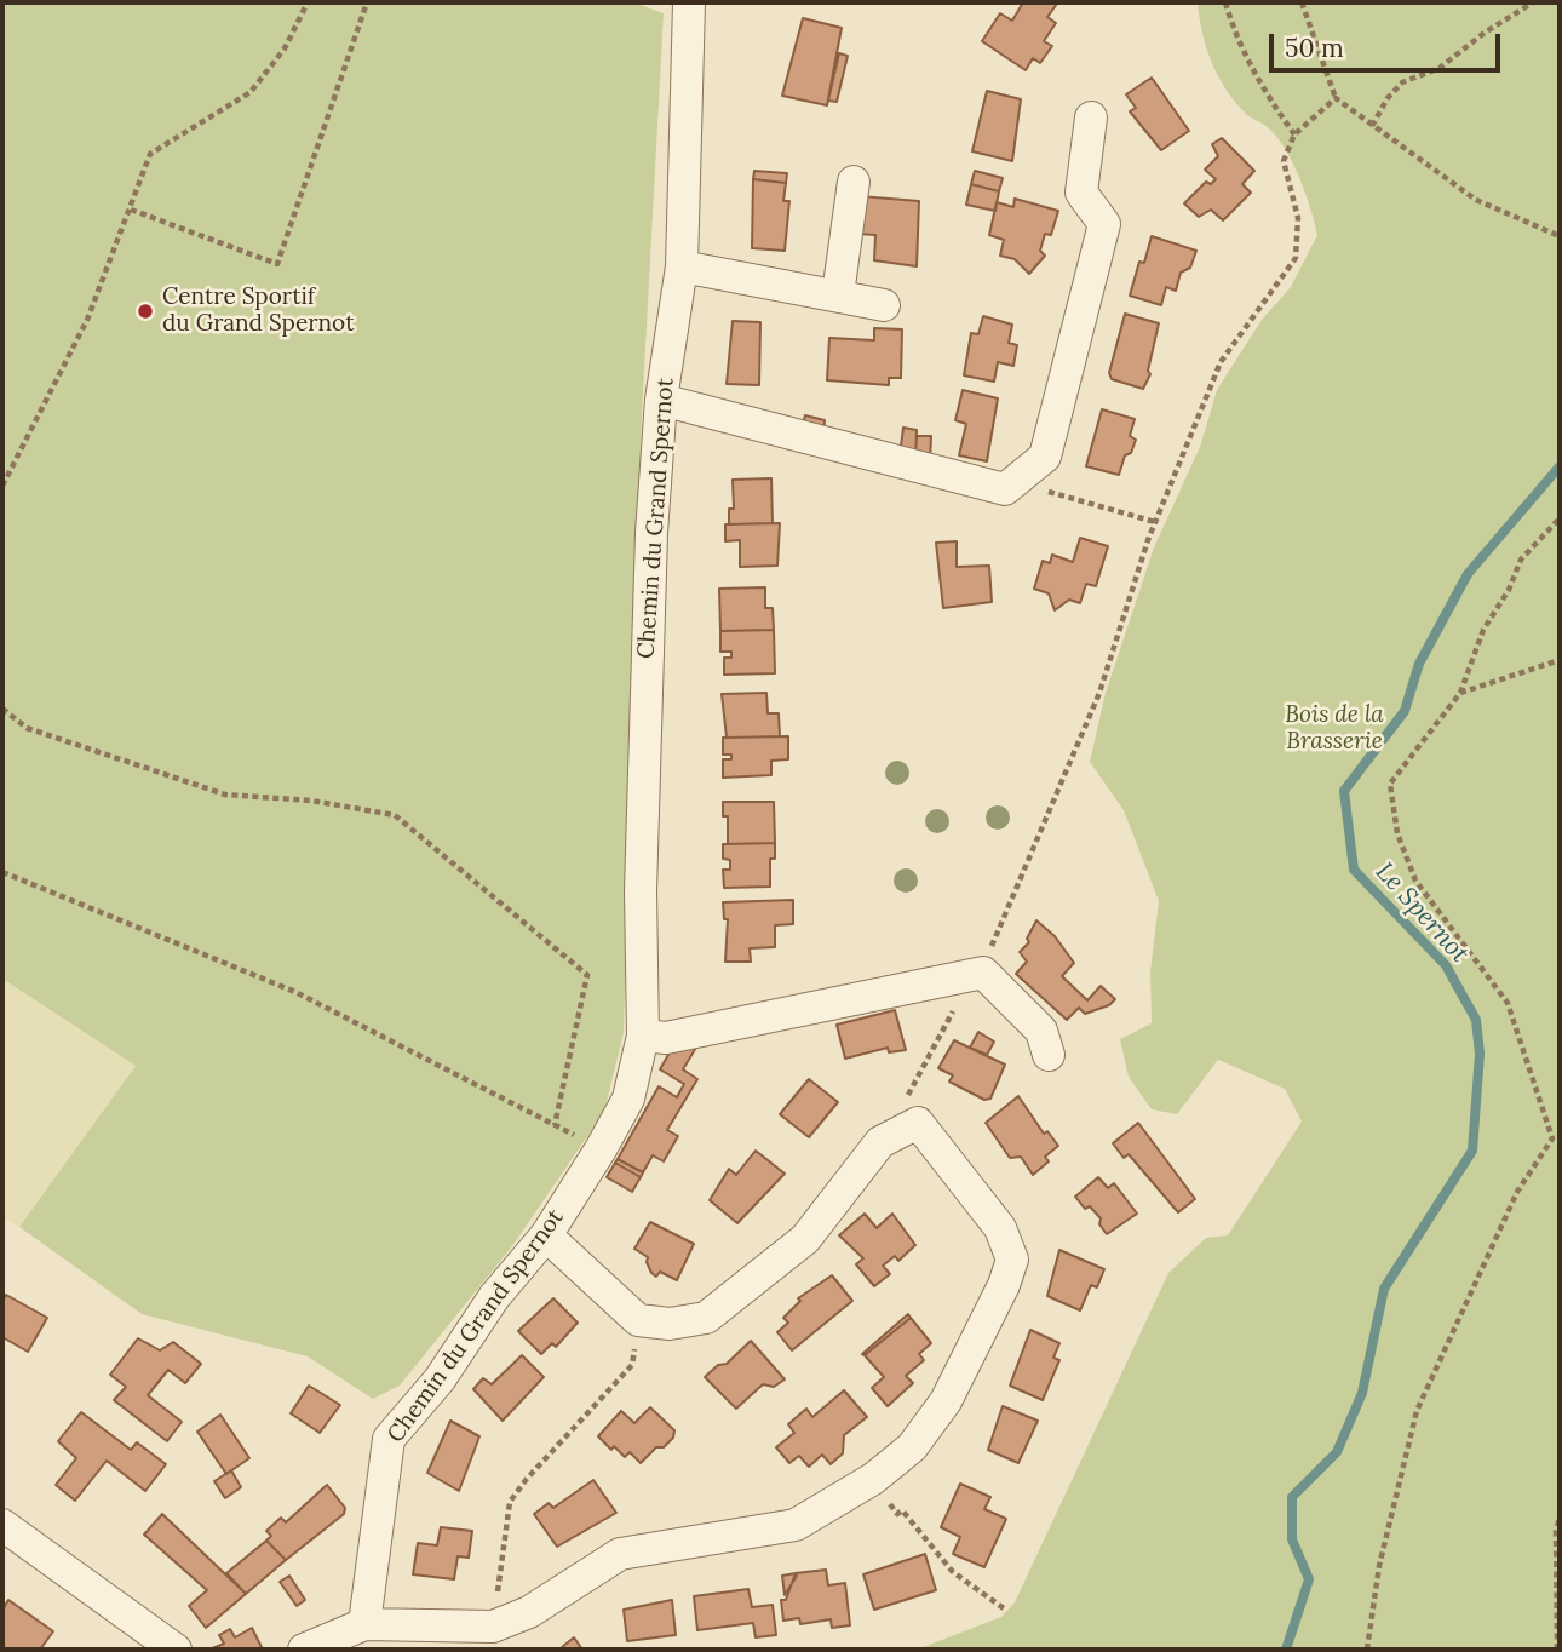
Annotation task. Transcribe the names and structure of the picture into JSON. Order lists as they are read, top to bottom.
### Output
{
  "streets": {
    "street": ["Chemin du Grand Spernot"]
  },
  "water": ["Le Spernot"],
  "parks": ["Bois de la Brasserie"],
  "places": ["Centre Sportif du Grand Spernot"],
  "scale_bar": "50 m"
}
